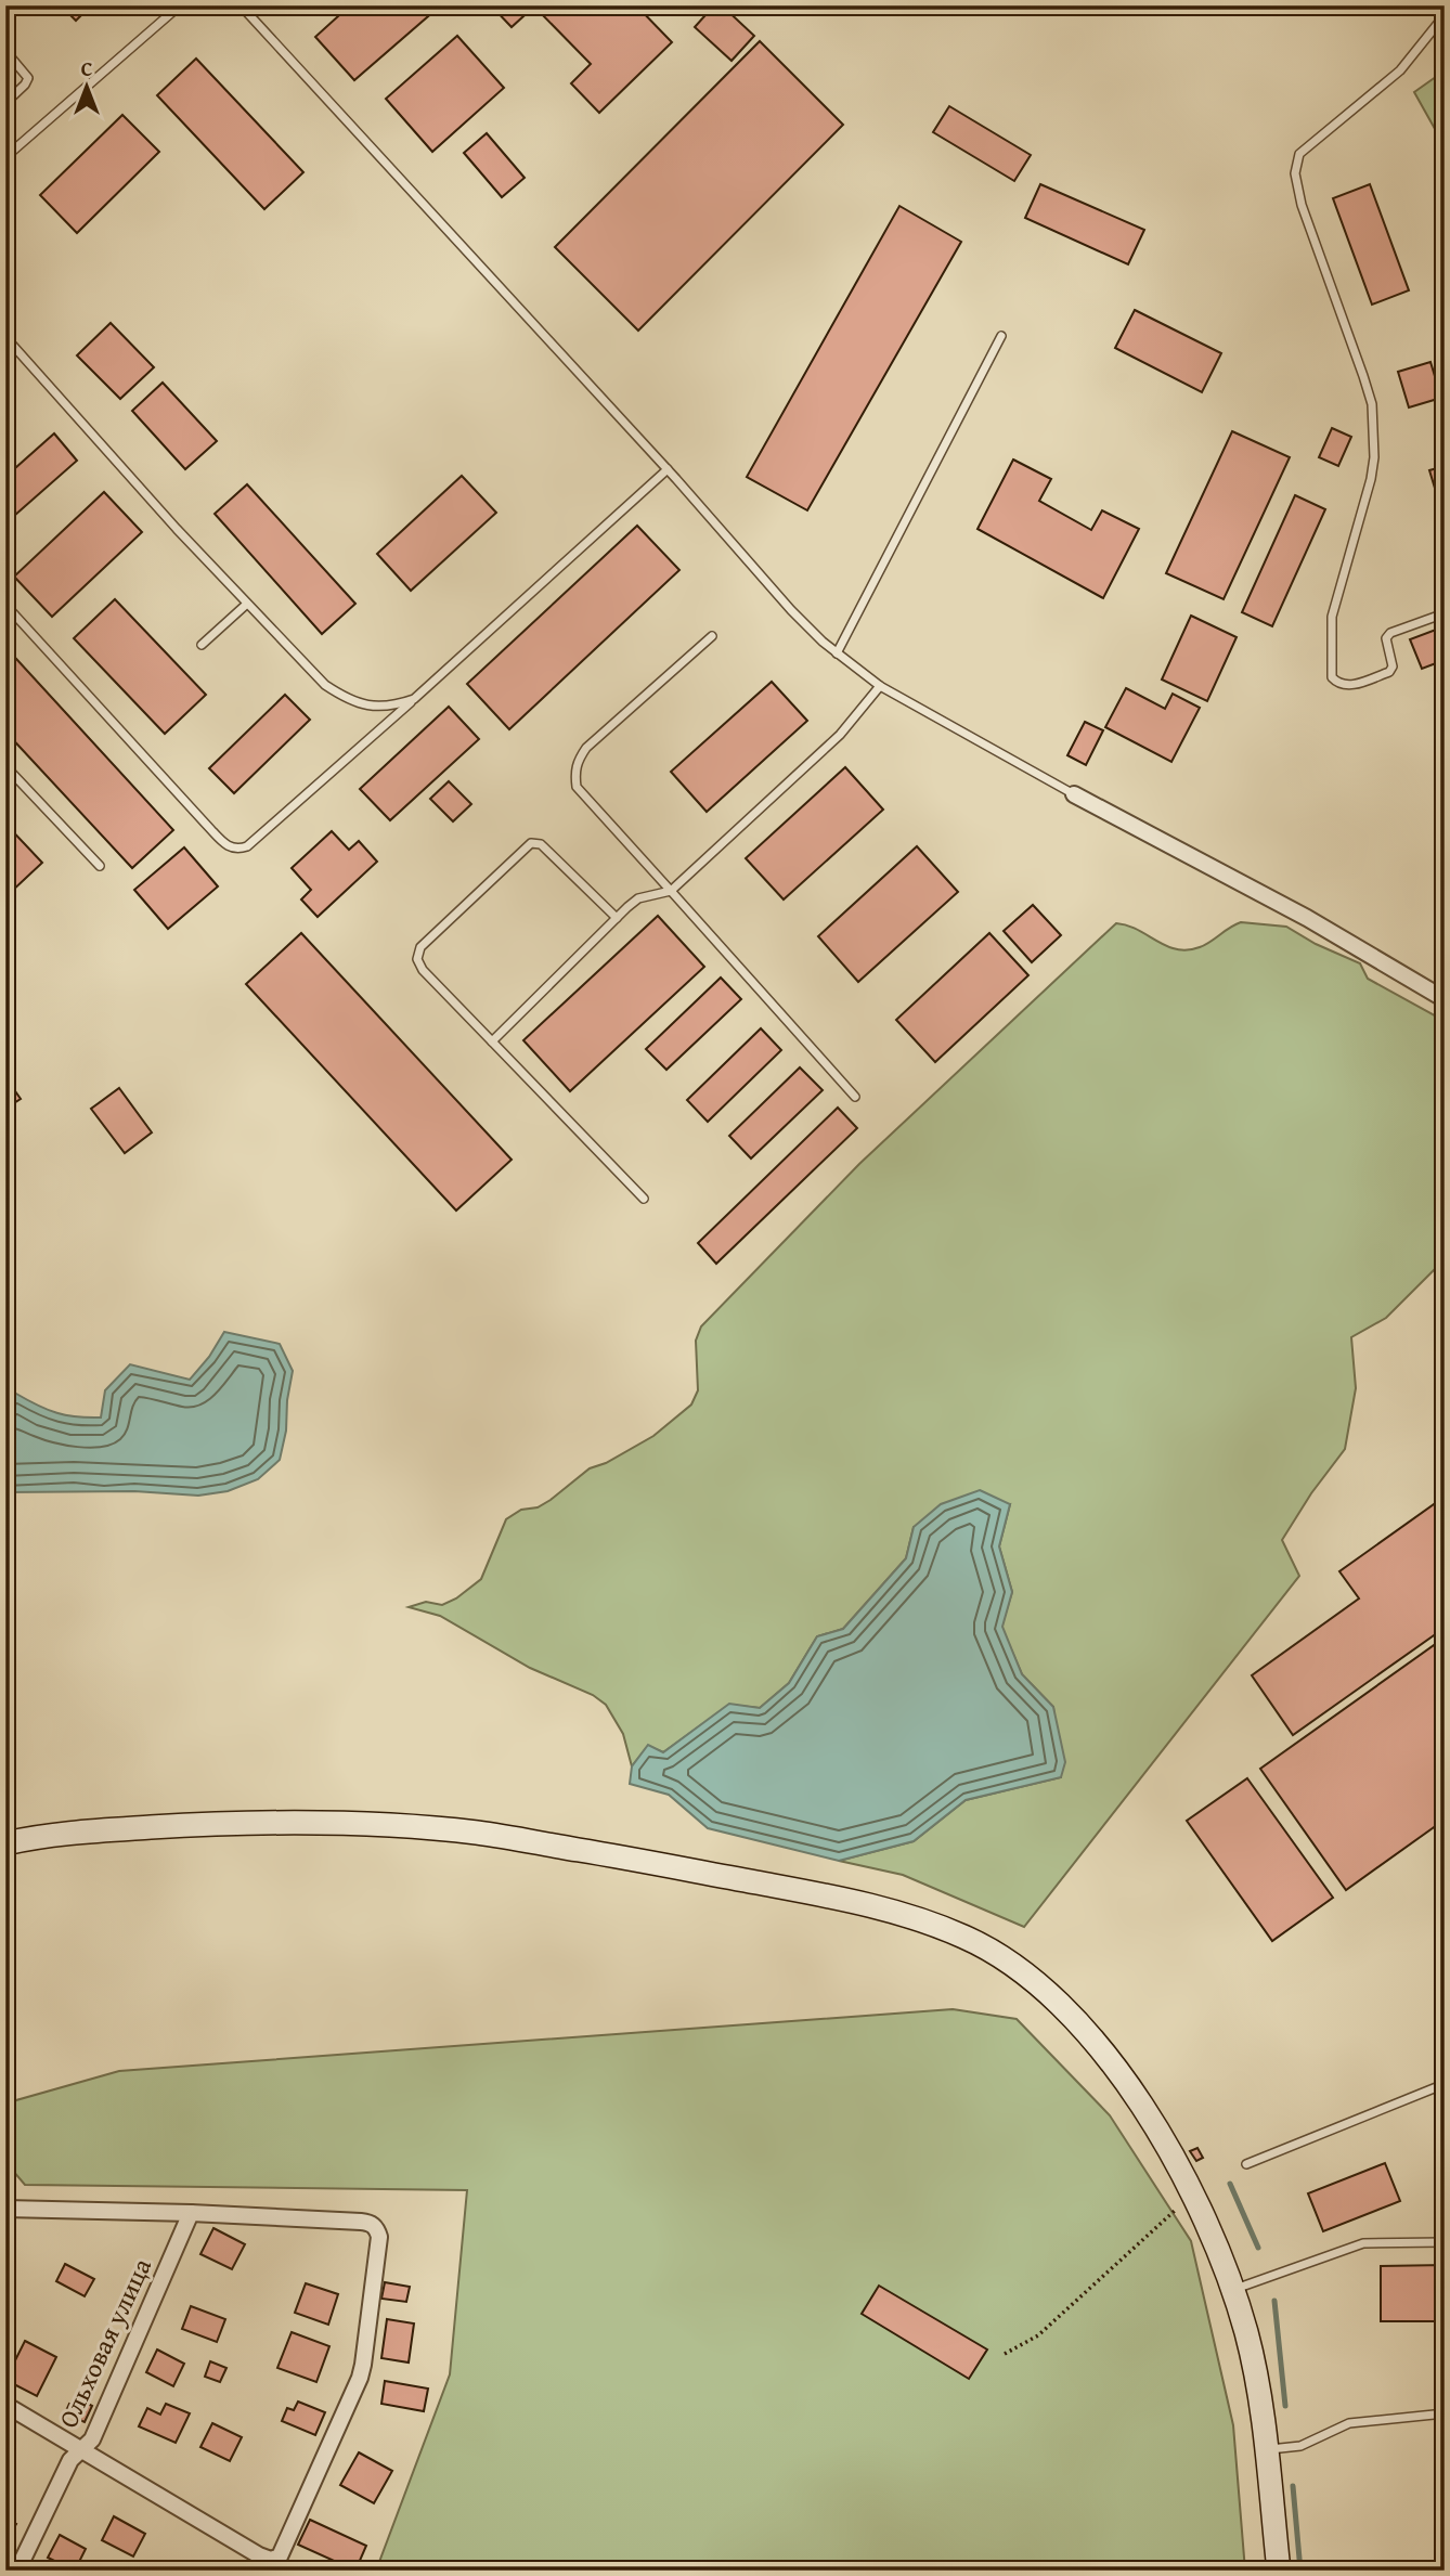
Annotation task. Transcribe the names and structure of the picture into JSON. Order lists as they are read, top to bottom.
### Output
{
  "streets": {
    "street": ["Ольховая улица"]
  },
  "north": "top"
}
